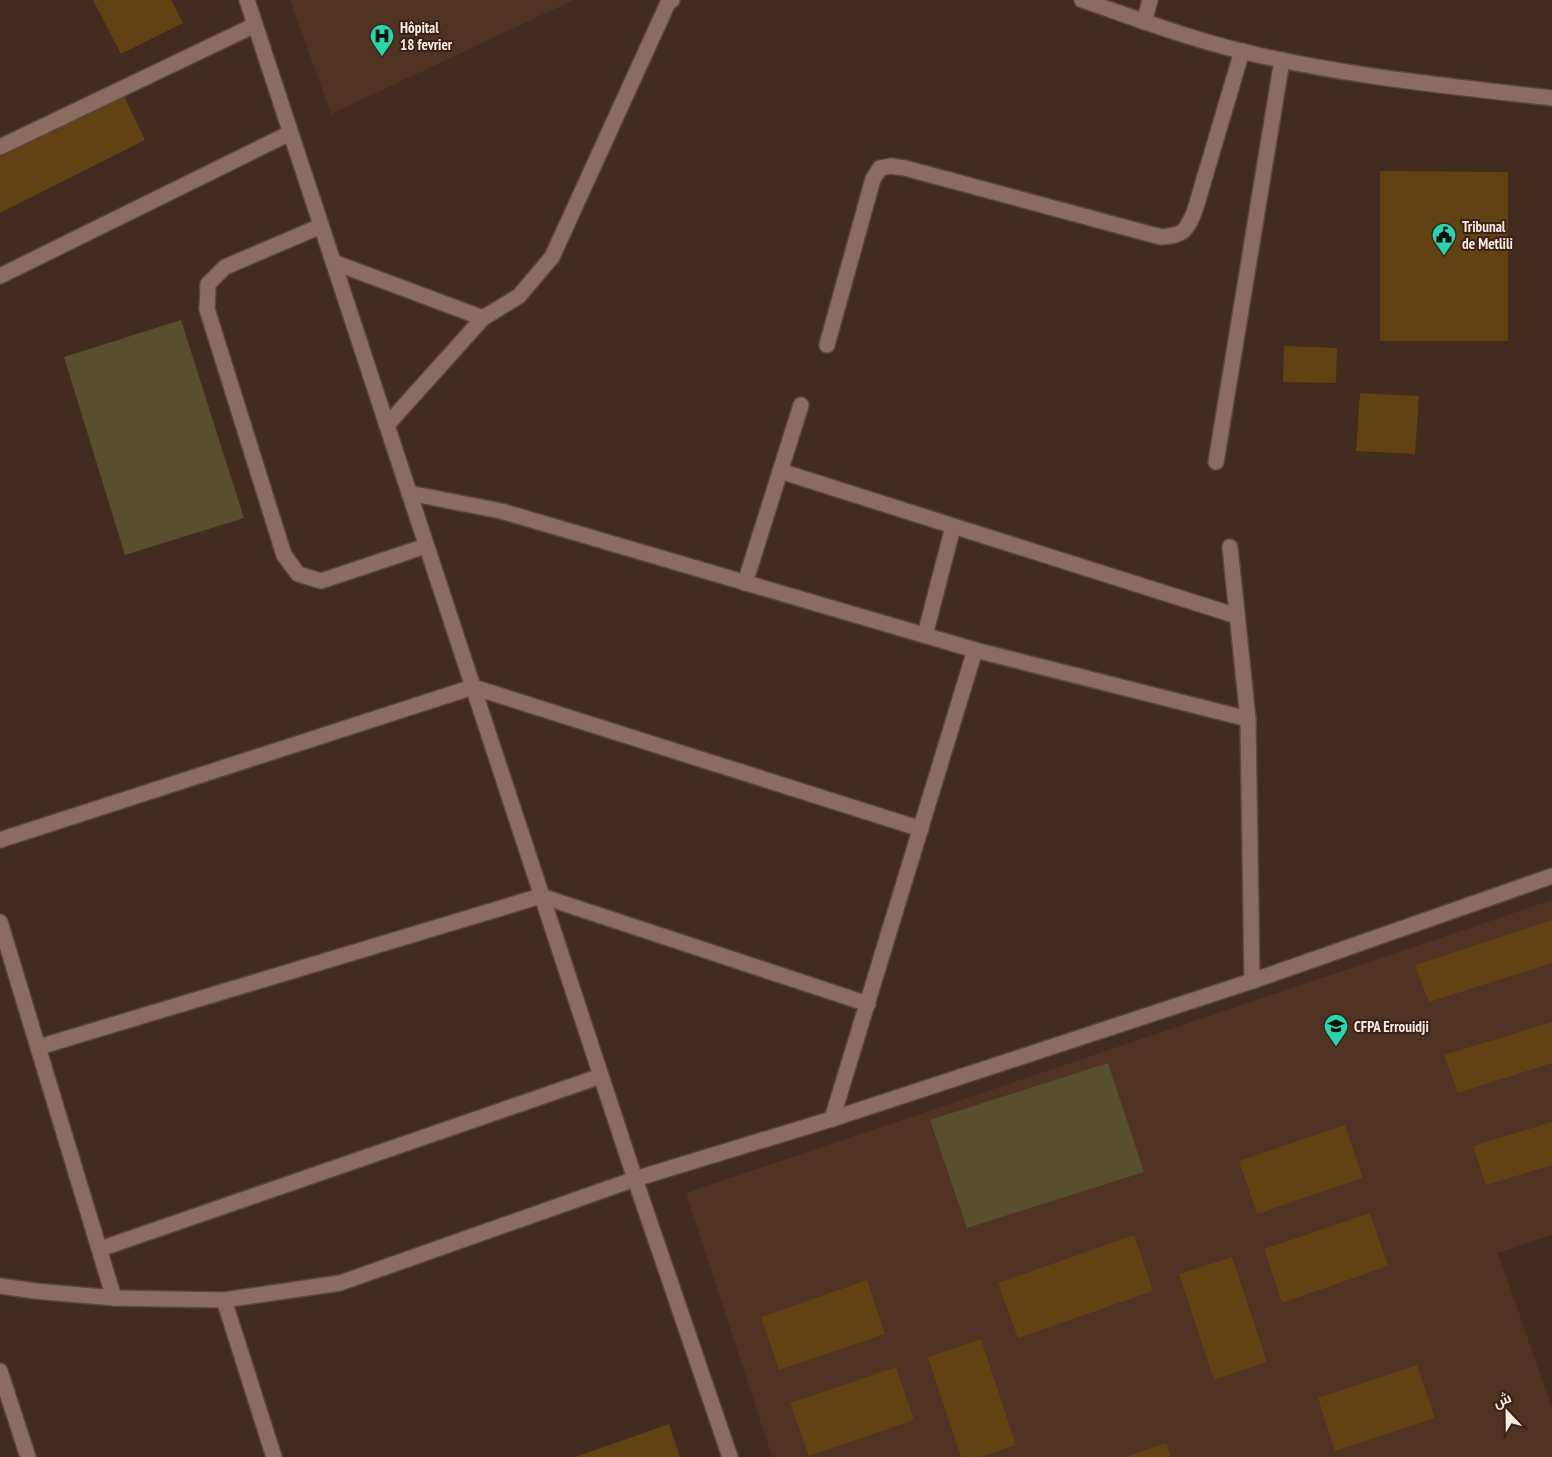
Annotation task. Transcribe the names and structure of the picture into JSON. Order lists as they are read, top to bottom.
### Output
{
  "places": {
    "hospital": ["Hôpital 18 fevrier"],
    "public building": ["Tribunal de Metlili"],
    "school or university": ["CFPA Errouidji"]
  },
  "north": "top"
}
